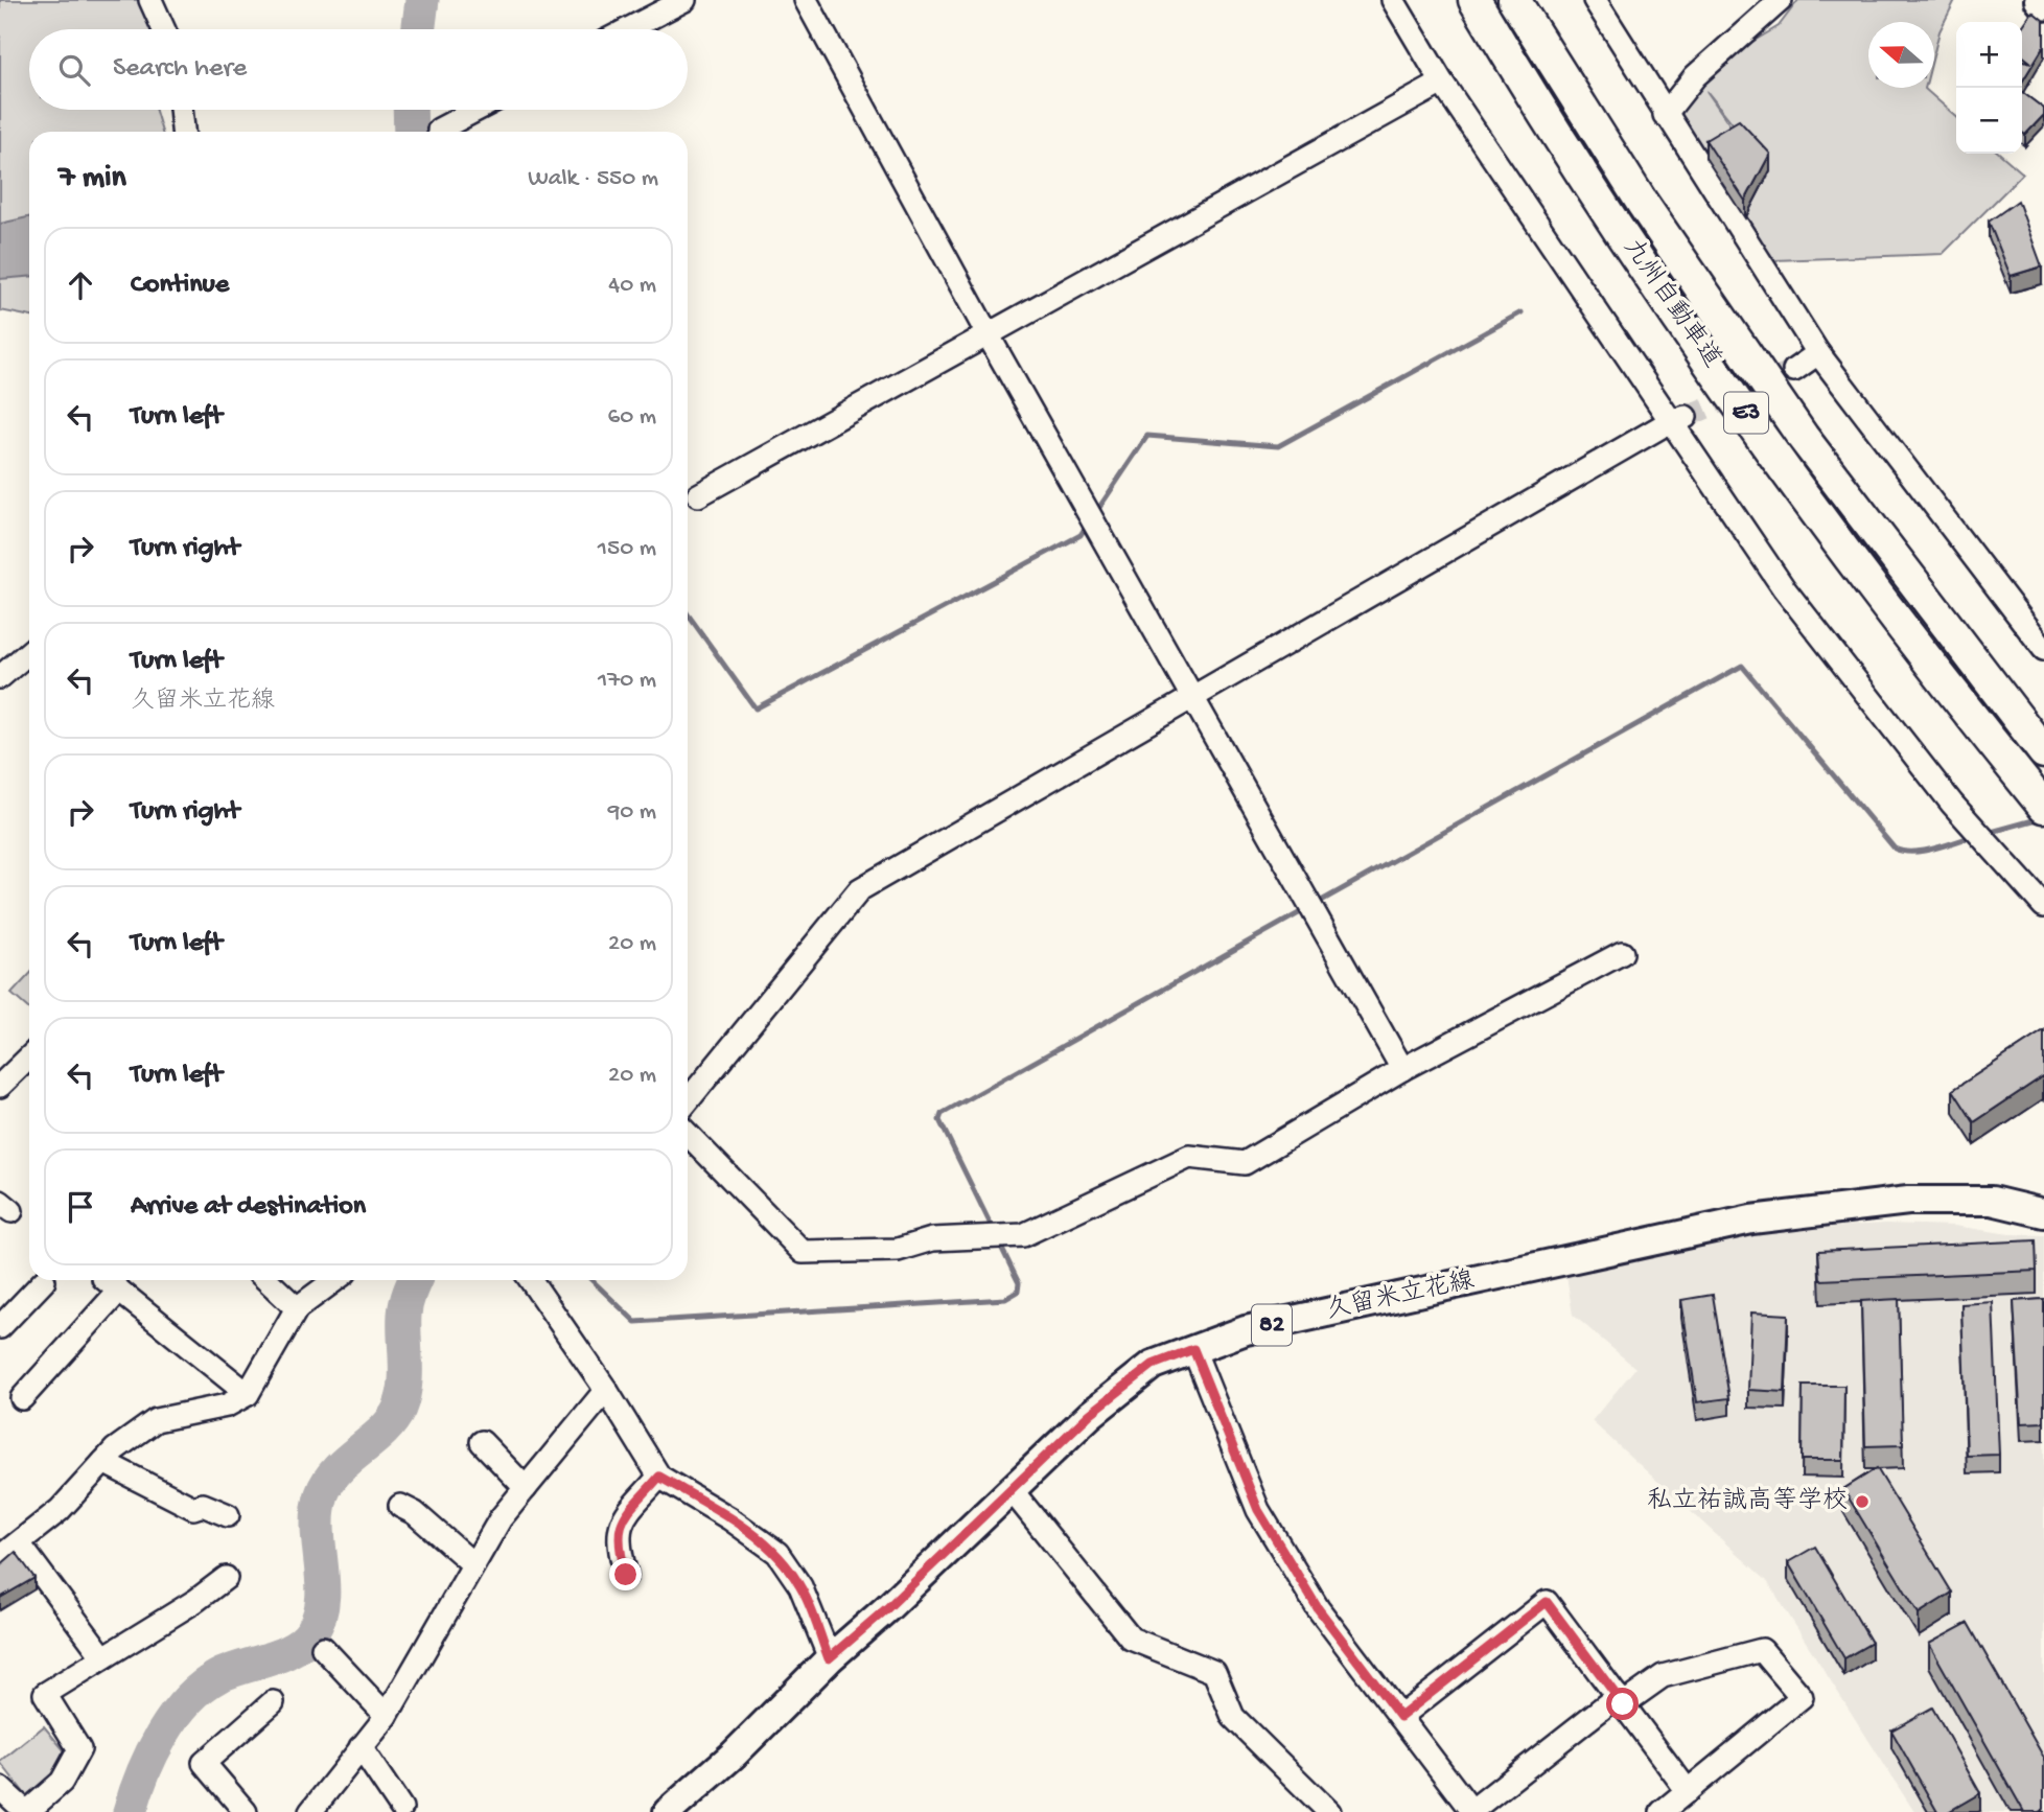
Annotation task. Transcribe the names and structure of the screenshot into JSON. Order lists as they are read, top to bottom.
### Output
{
  "streets": {
    "highway": ["九州自動車道", "E3"],
    "main road": ["久留米立花線", "82"]
  },
  "places": ["私立祐誠高等学校"],
  "north": "left",
  "page": {
    "map_buttons": ["+", "−"],
    "search": "Search here",
    "heading": ["7 min", "Walk · 550 m"],
    "list": [
      ["Continue", "40 m"],
      ["Turn left", "60 m"],
      ["Turn right", "150 m"],
      ["Turn left", "久留米立花線", "170 m"],
      ["Turn right", "90 m"],
      ["Turn left", "20 m"],
      ["Turn left", "20 m"],
      "Arrive at destination"
    ]
  }
}
